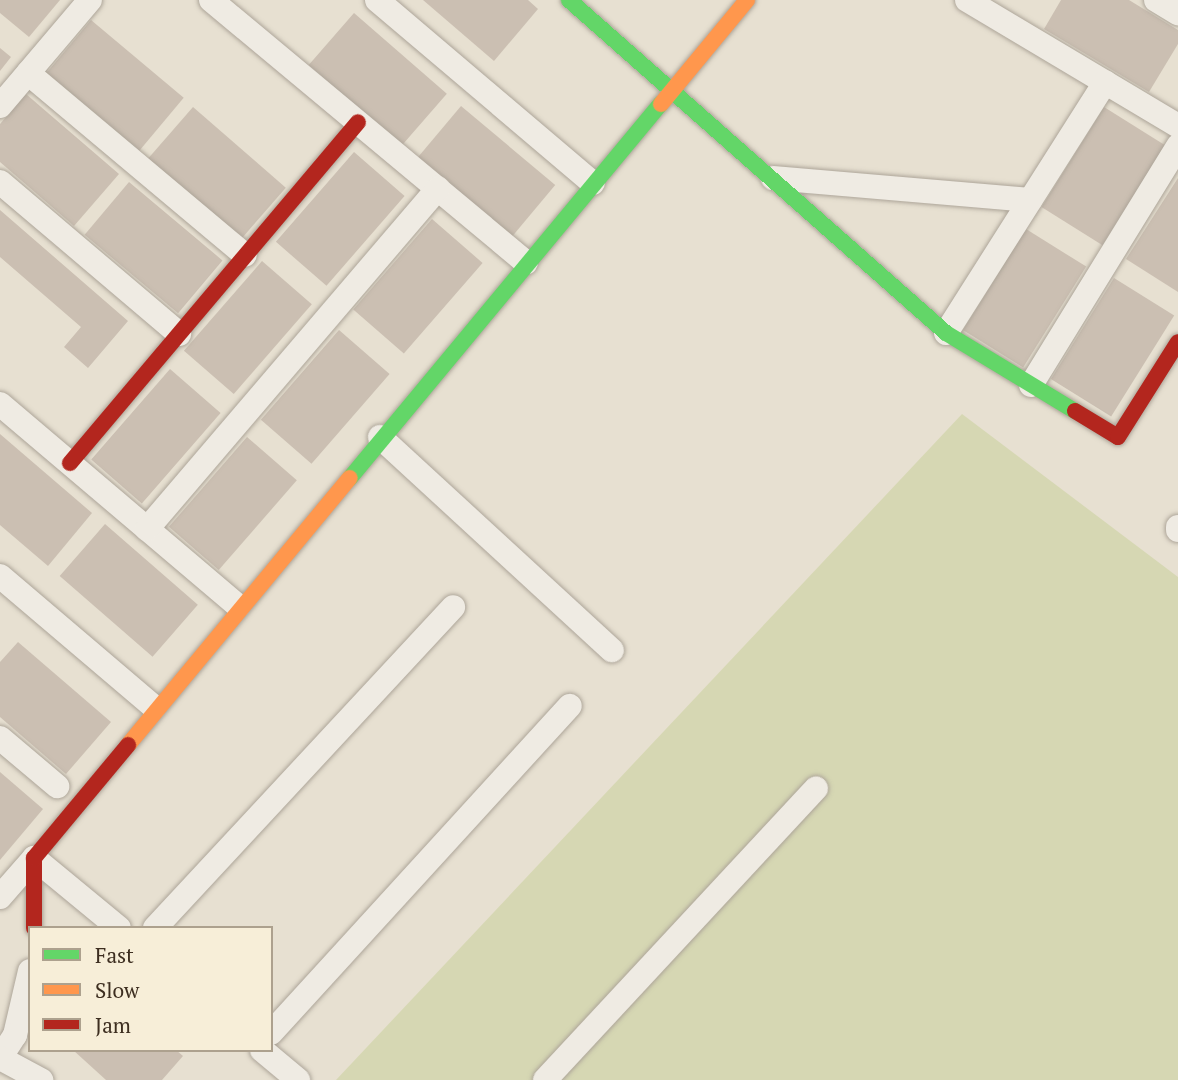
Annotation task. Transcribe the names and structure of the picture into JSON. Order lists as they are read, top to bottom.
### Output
{
  "legend": ["Fast", "Slow", "Jam"]
}
